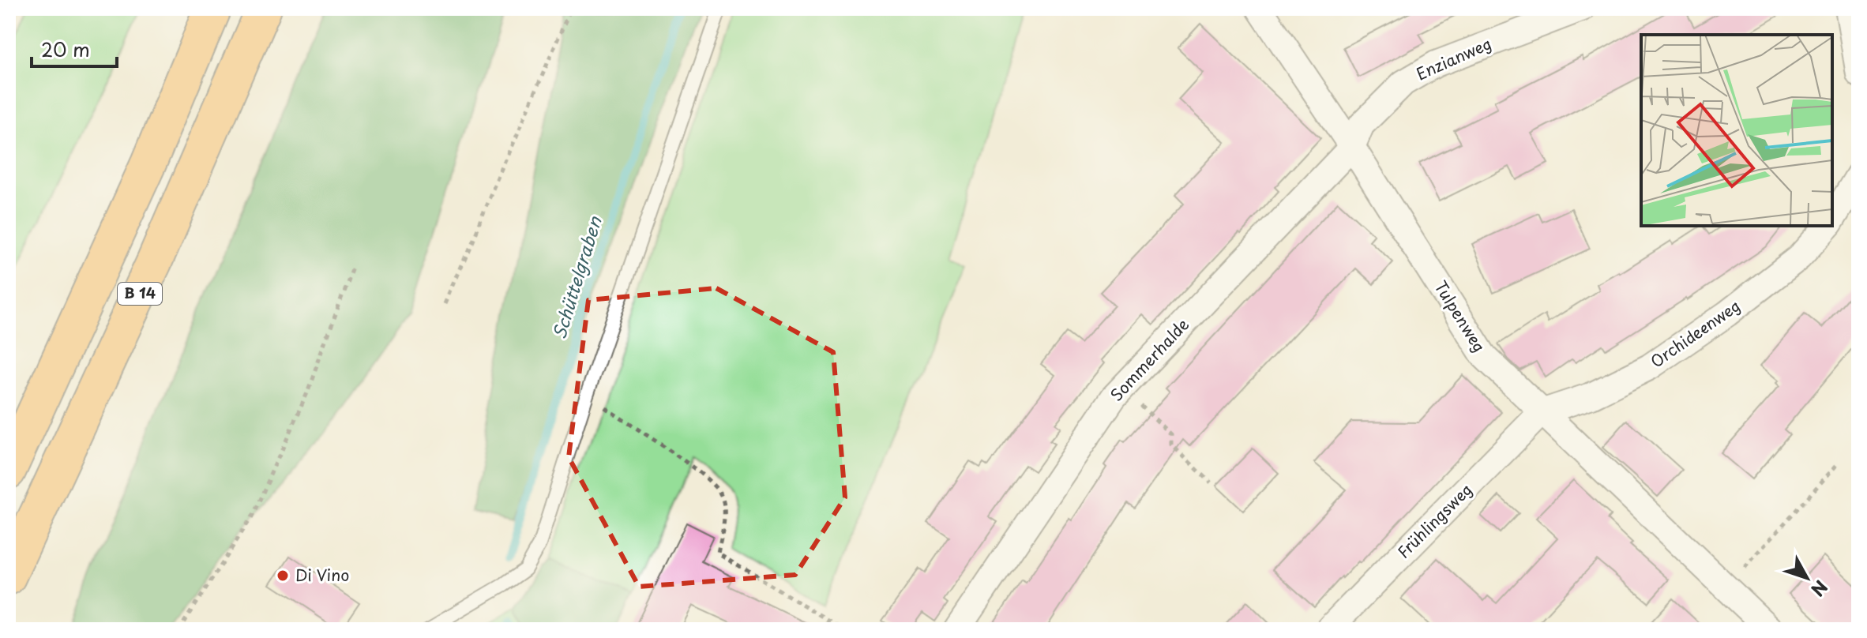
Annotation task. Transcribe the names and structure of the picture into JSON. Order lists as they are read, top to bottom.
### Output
{
  "streets": {
    "highway": ["B 14"],
    "street": [
      "Enzianweg",
      "Tulpenweg",
      "Orchideenweg",
      "Sommerhalde",
      "Frühlingsweg"
    ]
  },
  "crossings": [
    ["Enzianweg", "Tulpenweg"],
    ["Enzianweg", "Sommerhalde"],
    ["Tulpenweg", "Orchideenweg"],
    ["Tulpenweg", "Sommerhalde"],
    ["Tulpenweg", "Frühlingsweg"],
    ["Orchideenweg", "Frühlingsweg"]
  ],
  "water": ["Schüttelgraben"],
  "places": ["Di Vino"],
  "scale_bar": "20 m",
  "north": "bottom right"
}
